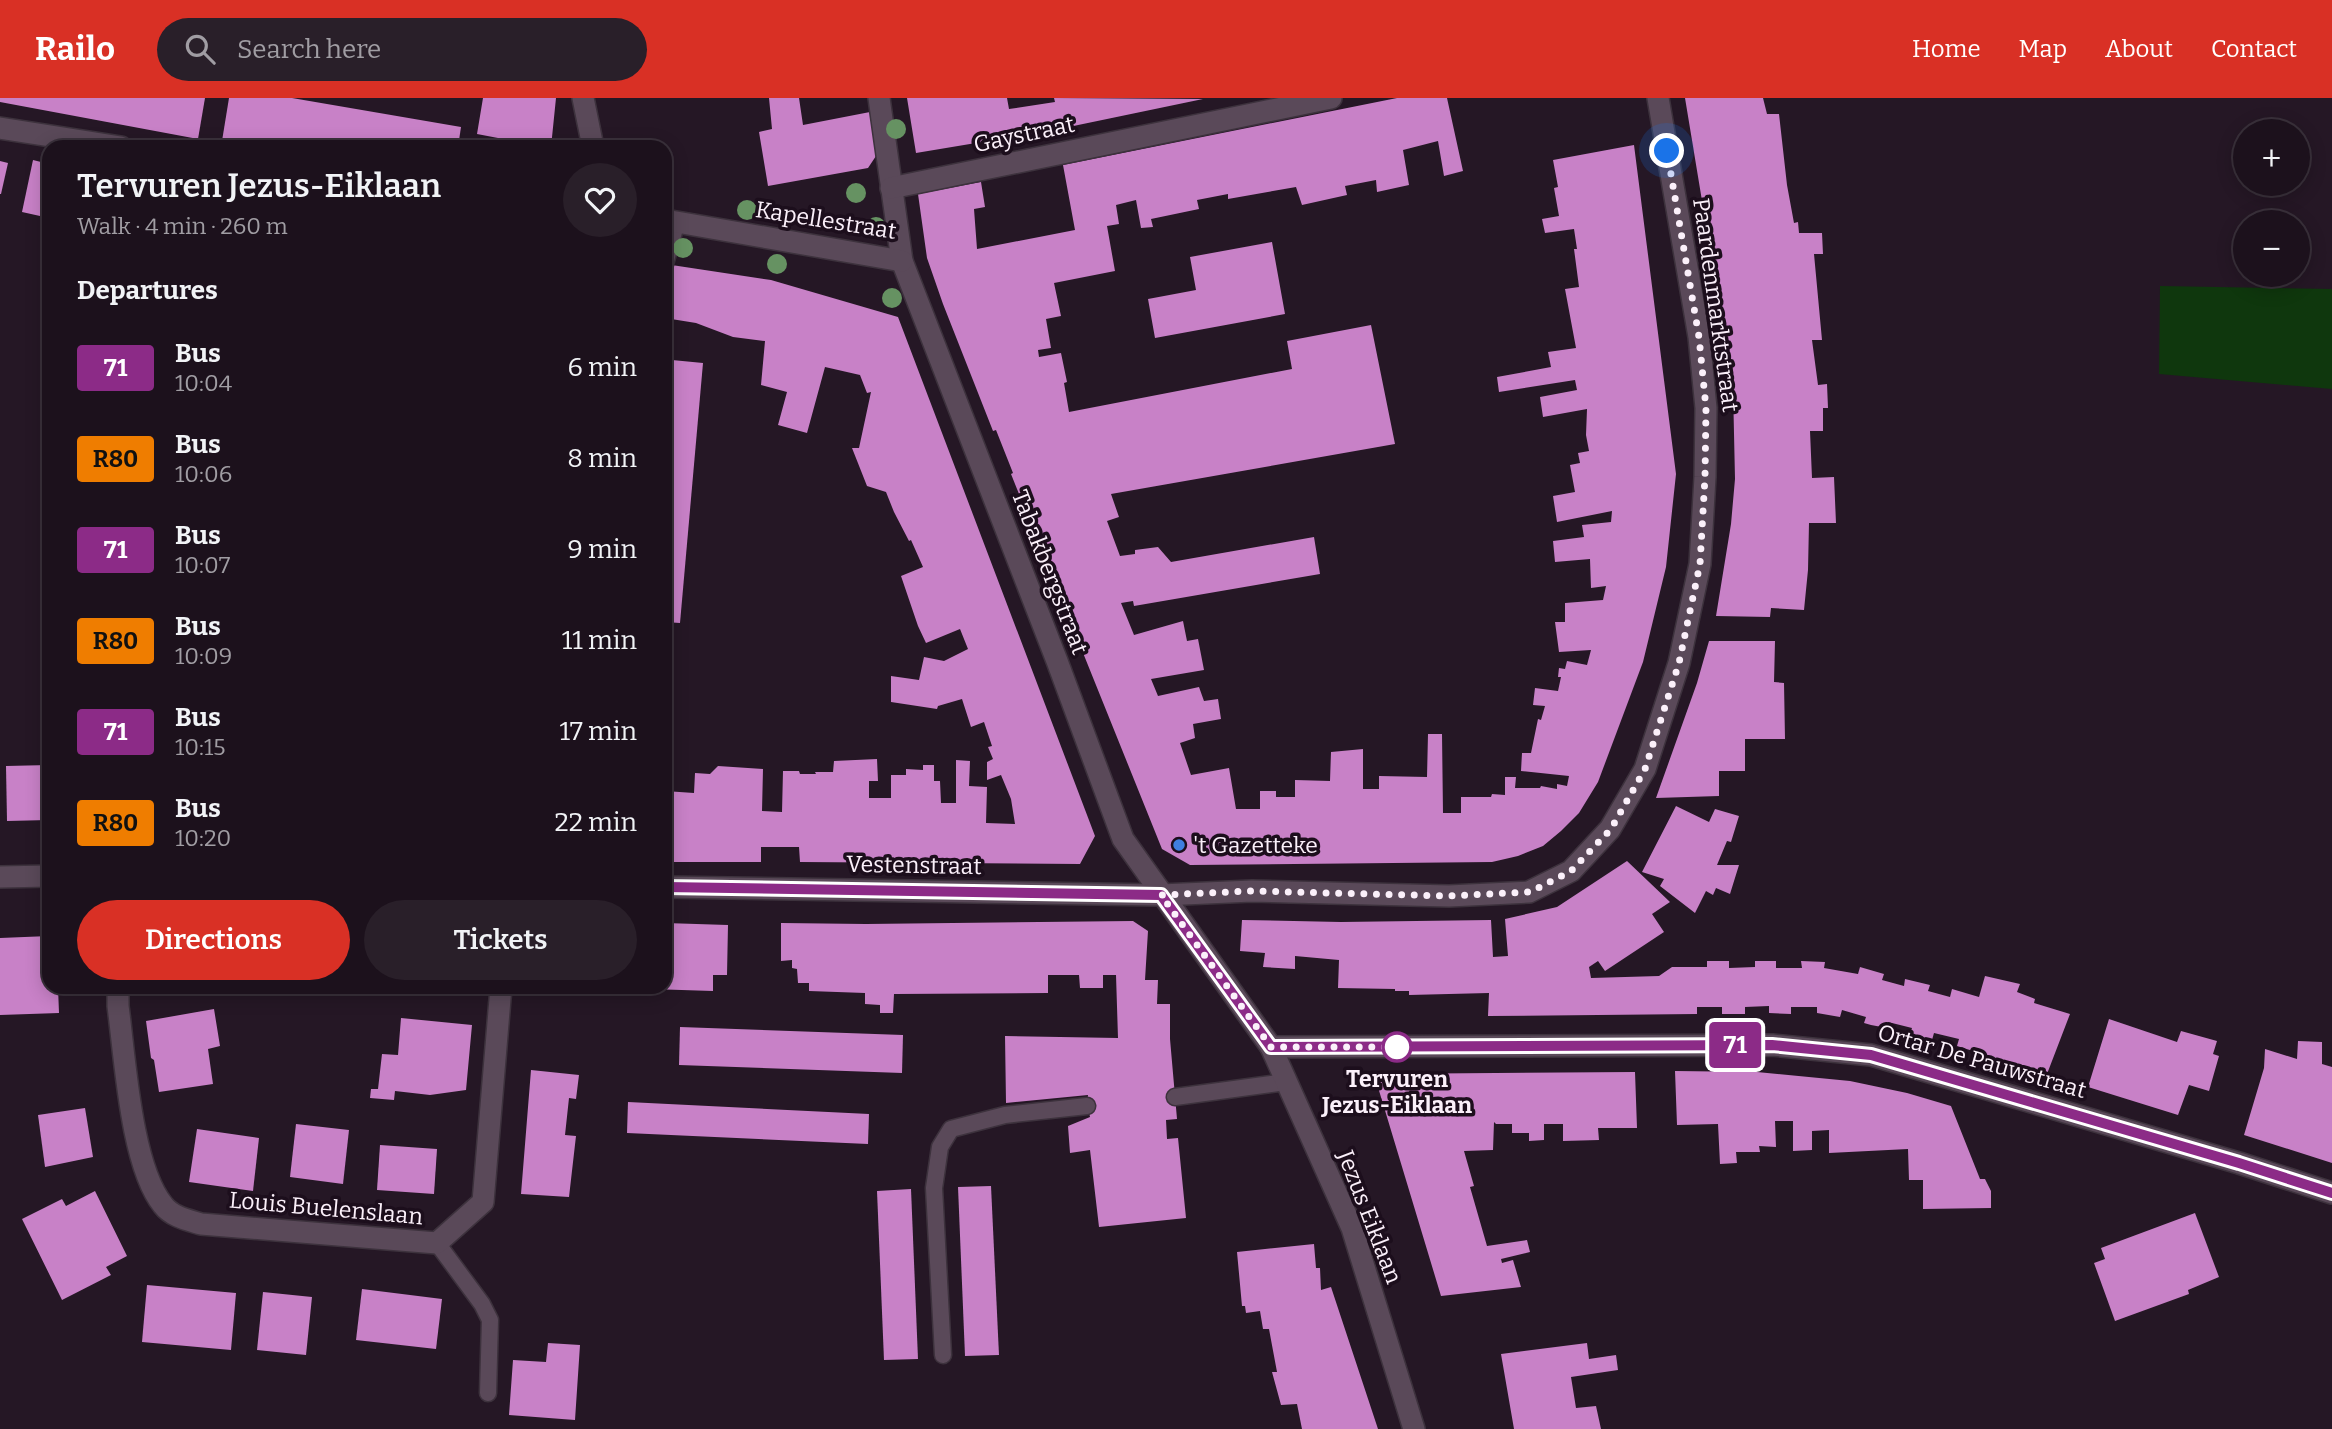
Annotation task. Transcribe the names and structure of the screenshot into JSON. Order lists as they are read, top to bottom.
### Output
{
  "streets": {
    "street": [
      "Gaystraat",
      "Kapellestraat",
      "Paardenmarktstraat",
      "Tabakbergstraat",
      "Vestenstraat",
      "Ortar De Pauwstraat",
      "Louis Buelenslaan",
      "Jezus Eiklaan"
    ]
  },
  "crossings": [
    ["Gaystraat", "Kapellestraat"],
    ["Kapellestraat", "Tabakbergstraat"],
    ["Paardenmarktstraat", "Tabakbergstraat"],
    ["Paardenmarktstraat", "Vestenstraat"],
    ["Paardenmarktstraat", "Jezus Eiklaan"],
    ["Tabakbergstraat", "Vestenstraat"],
    ["Tabakbergstraat", "Jezus Eiklaan"],
    ["Vestenstraat", "Jezus Eiklaan"],
    ["Ortar De Pauwstraat", "Jezus Eiklaan"]
  ],
  "places": ["'t Gazetteke", "Tervuren Jezus-Eiklaan"],
  "lines": ["bus line 71"],
  "page": {
    "header": "Railo",
    "search": "Search here",
    "nav": [
      "Home",
      "Map",
      "About",
      "Contact"
    ],
    "on_map": "71",
    "map_buttons": ["+", "−"],
    "heading": [
      ["Tervuren Jezus-Eiklaan", "Walk · 4 min · 260 m"],
      "Departures"
    ],
    "list": [
      {
        "mark": "71",
        "name": "Bus",
        "note": "10:04",
        "value": "6 min"
      },
      {
        "mark": "R80",
        "name": "Bus",
        "note": "10:06",
        "value": "8 min"
      },
      {
        "mark": "71",
        "name": "Bus",
        "note": "10:07",
        "value": "9 min"
      },
      {
        "mark": "R80",
        "name": "Bus",
        "note": "10:09",
        "value": "11 min"
      },
      {
        "mark": "71",
        "name": "Bus",
        "note": "10:15",
        "value": "17 min"
      },
      {
        "mark": "R80",
        "name": "Bus",
        "note": "10:20",
        "value": "22 min"
      }
    ],
    "buttons": ["Directions", "Tickets"]
  }
}
